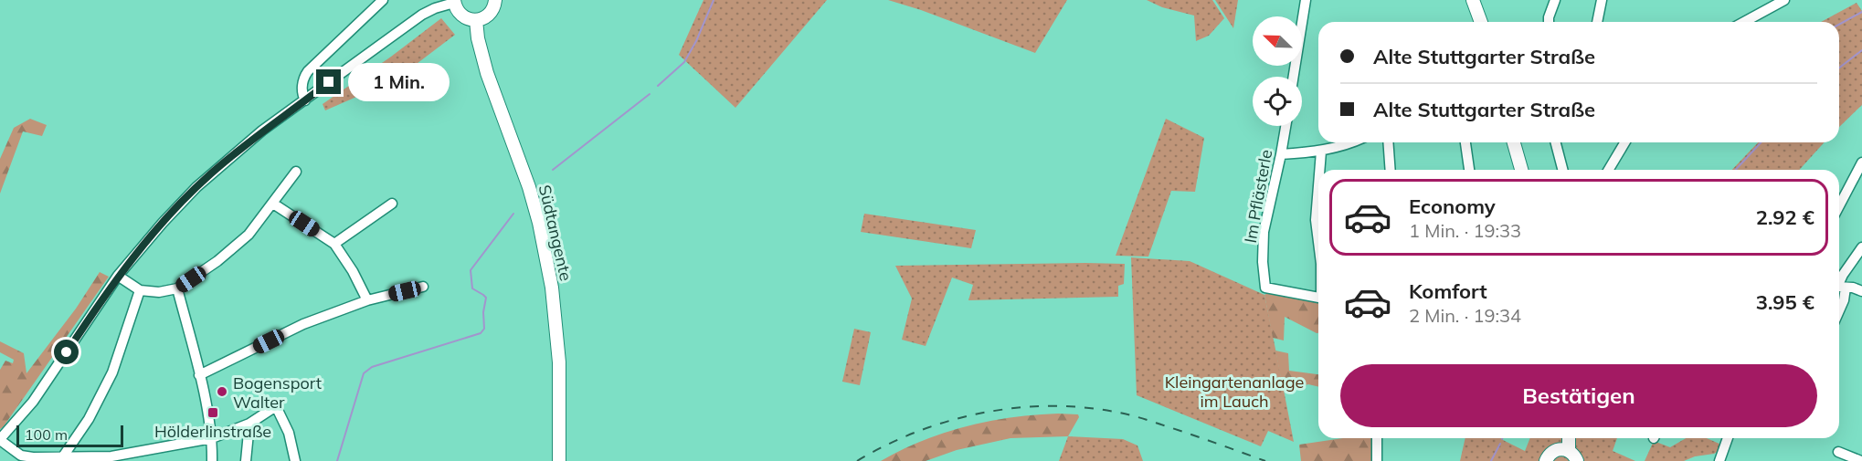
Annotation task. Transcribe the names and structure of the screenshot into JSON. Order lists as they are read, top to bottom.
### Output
{
  "streets": {
    "main road": ["Südtangente"],
    "street": ["Im Pflästerle"]
  },
  "parks": ["Kleingartenanlage im Lauch"],
  "places": {
    "other": ["Bogensport Walter"],
    "transit": ["Hölderlinstraße"]
  },
  "scale_bar": "100 m",
  "north": "top left",
  "page": {
    "banner": ["Alte Stuttgarter Straße", "Alte Stuttgarter Straße"],
    "bubble": "1 Min.",
    "list": [
      {
        "name": "Economy",
        "note": "1 Min. · 19:33",
        "value": "2.92 €"
      },
      {
        "name": "Komfort",
        "note": "2 Min. · 19:34",
        "value": "3.95 €"
      }
    ],
    "buttons": "Bestätigen",
    "scale": "100 m"
  }
}
